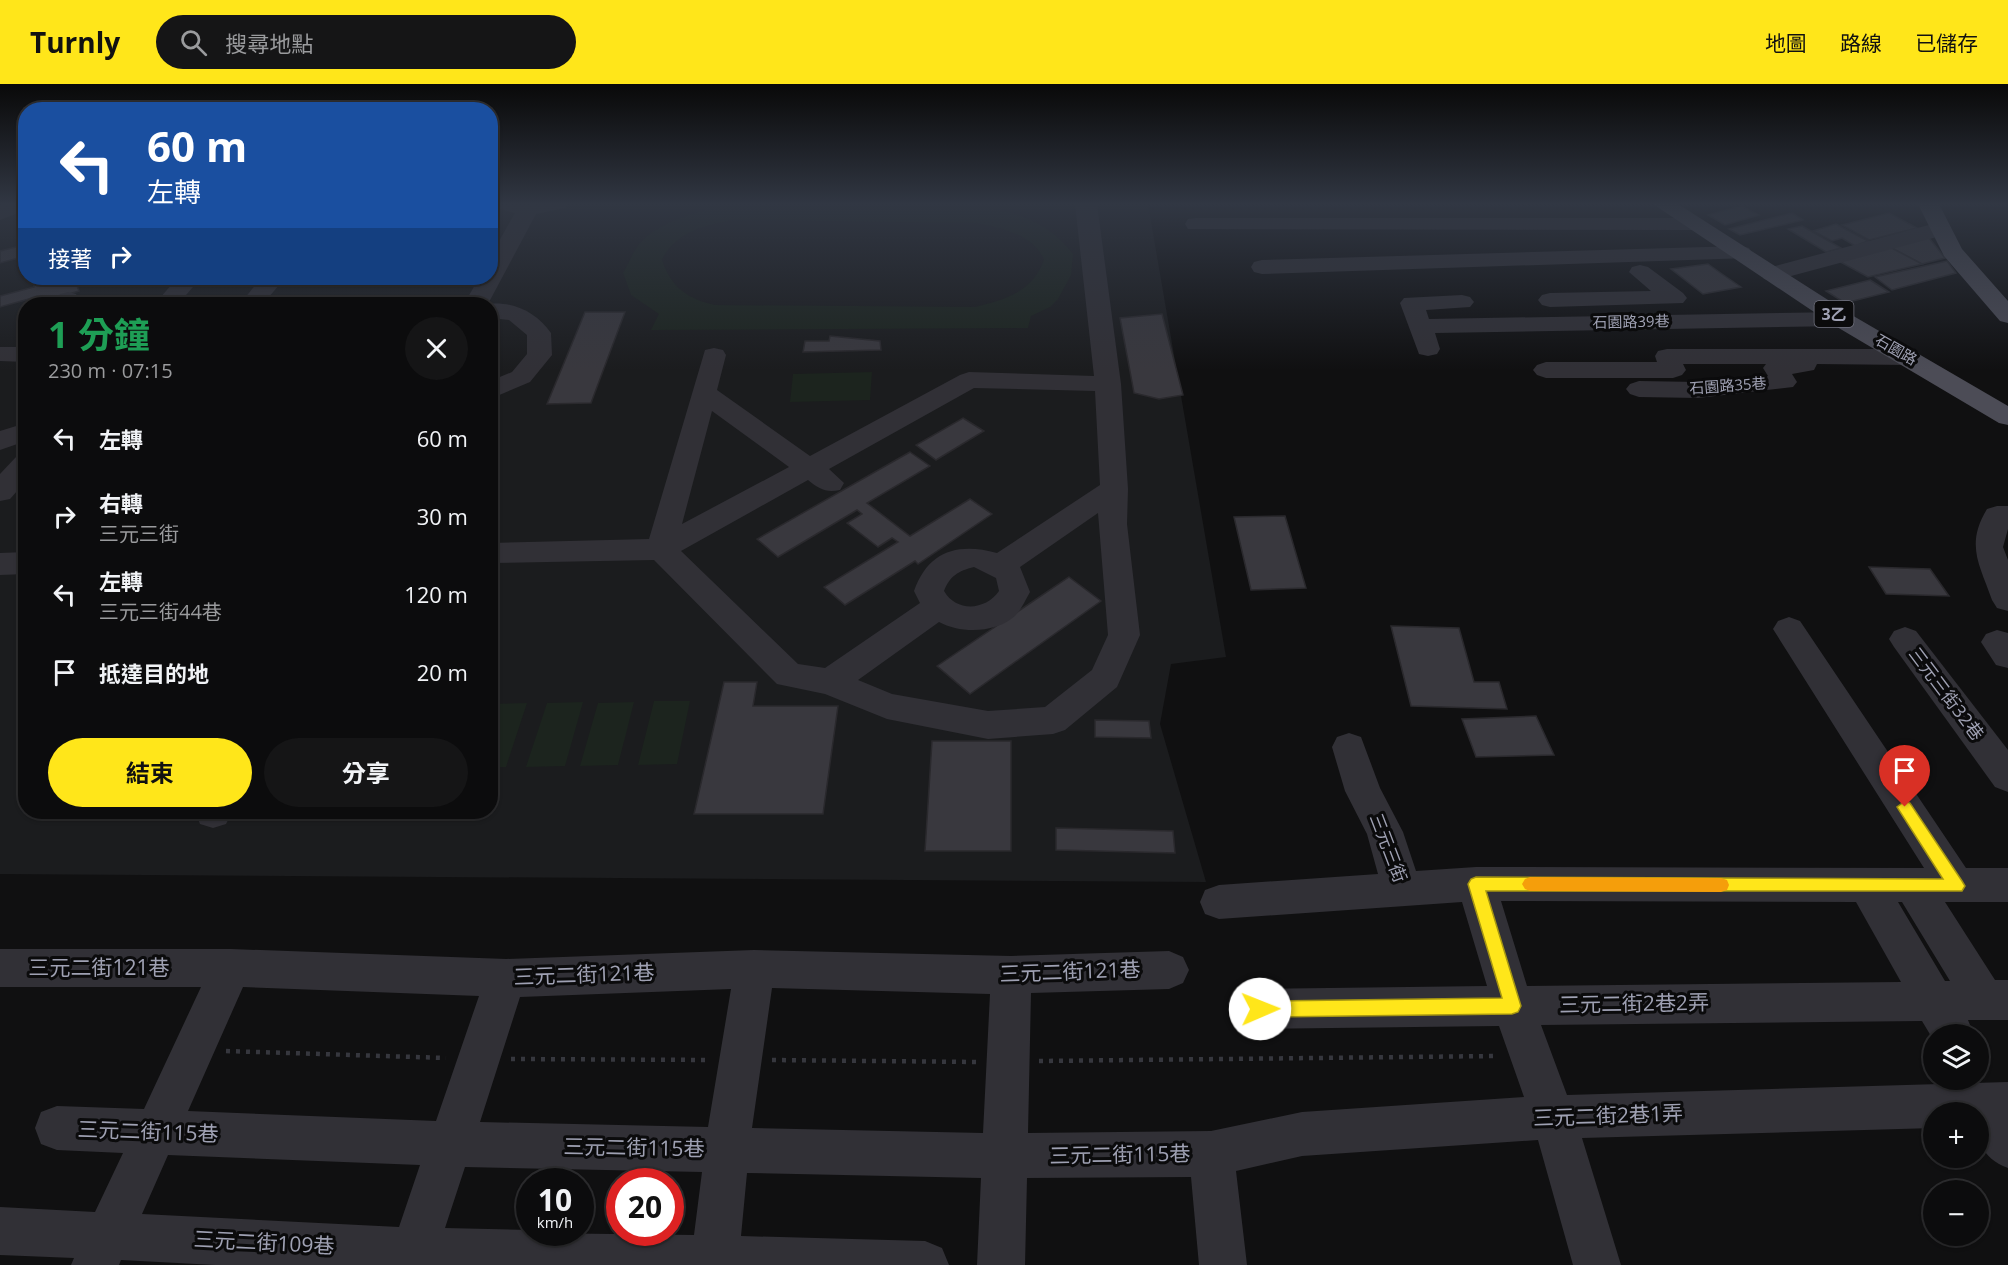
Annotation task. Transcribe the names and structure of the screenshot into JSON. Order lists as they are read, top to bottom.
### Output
{
  "streets": {
    "main road": ["3乙", "石園路"],
    "street": [
      "石園路39巷",
      "石園路35巷",
      "三元三街32巷",
      "三元三街",
      "三元二街121巷",
      "三元二街2巷2弄",
      "三元二街2巷1弄",
      "三元二街115巷",
      "三元二街109巷"
    ]
  },
  "crossings": [
    ["石園路39巷", "石園路"],
    ["石園路", "石園路35巷"],
    ["三元二街2巷1弄", "三元二街115巷"]
  ],
  "page": {
    "header": "Turnly",
    "search": "搜尋地點",
    "nav": ["地圖", "路線", "已儲存"],
    "turn": ["60 m", "左轉"],
    "then": "接著",
    "heading": ["1 分鐘", "230 m · 07:15"],
    "list": [
      {
        "name": "左轉",
        "value": "60 m"
      },
      {
        "name": "右轉",
        "note": "三元三街",
        "value": "30 m"
      },
      {
        "name": "左轉",
        "note": "三元三街44巷",
        "value": "120 m"
      },
      {
        "name": "抵達目的地",
        "value": "20 m"
      }
    ],
    "buttons": ["結束", "分享"],
    "map_buttons": ["+", "−"],
    "speed": "10 km/h",
    "limit": "20"
  }
}
